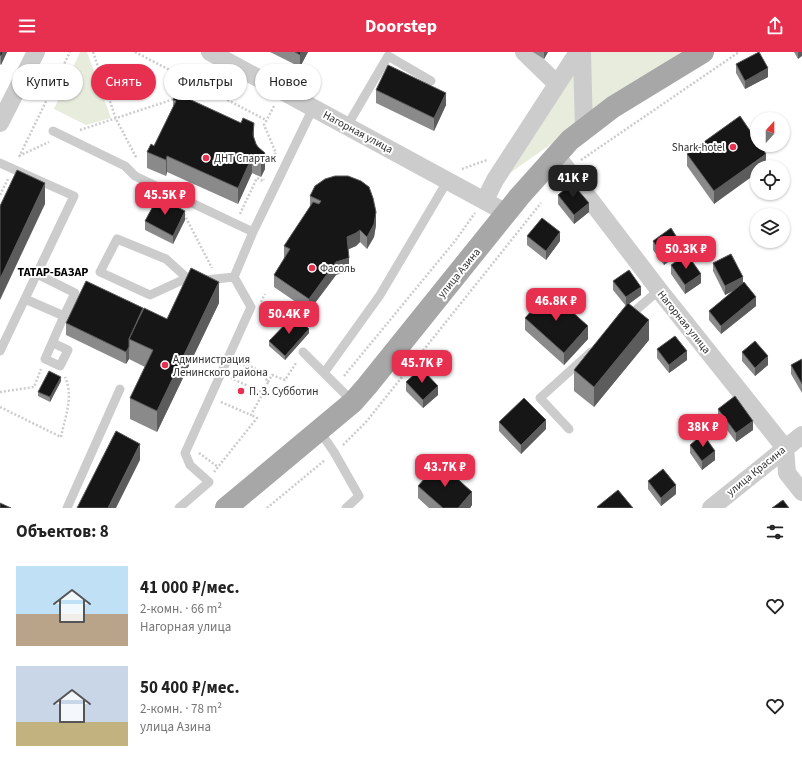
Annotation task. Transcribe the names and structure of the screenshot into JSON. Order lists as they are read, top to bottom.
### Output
{
  "streets": {
    "main road": ["улица Азина"],
    "street": ["Нагорная улица", "улица Красина"]
  },
  "crossings": [
    ["Нагорная улица", "улица Азина"],
    ["Нагорная улица", "улица Красина"]
  ],
  "districts": ["ТАТАР-БАЗАР"],
  "places": [
    "Shark-hotel",
    "ДНТ Спартак",
    "Фасоль",
    "Администрация Ленинского района",
    "П. З. Субботин"
  ],
  "north": "top",
  "page": {
    "header": "Doorstep",
    "chip": [
      "Купить",
      "Снять",
      "Фильтры",
      "Новое"
    ],
    "price": [
      "41K ₽",
      "45.5K ₽",
      "50.3K ₽",
      "46.8K ₽",
      "50.4K ₽",
      "45.7K ₽",
      "38K ₽",
      "43.7K ₽"
    ],
    "heading": "Объектов: 8",
    "list": [
      {
        "name": "41 000 ₽/мес.",
        "note": "2-комн. · 66 m² · Нагорная улица"
      },
      {
        "name": "50 400 ₽/мес.",
        "note": "2-комн. · 78 m² · улица Азина"
      }
    ]
  }
}
